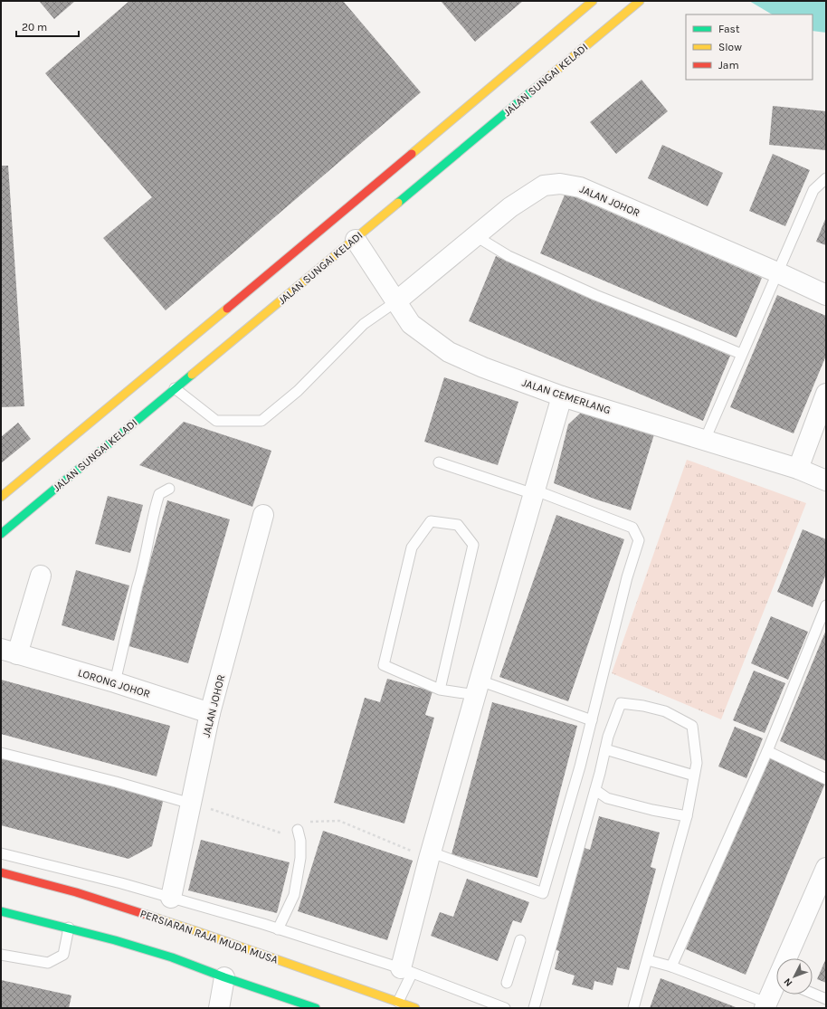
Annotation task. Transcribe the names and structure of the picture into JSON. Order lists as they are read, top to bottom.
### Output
{
  "streets": {
    "street": [
      "JALAN SUNGAI KELADI",
      "JALAN JOHOR",
      "JALAN CEMERLANG",
      "LORONG JOHOR",
      "PERSIARAN RAJA MUDA MUSA"
    ]
  },
  "crossings": [
    ["JALAN SUNGAI KELADI", "JALAN CEMERLANG"],
    ["JALAN JOHOR", "JALAN CEMERLANG"],
    ["JALAN JOHOR", "LORONG JOHOR"]
  ],
  "legend": ["Fast", "Slow", "Jam"],
  "scale_bar": "20 m",
  "north": "bottom left"
}
